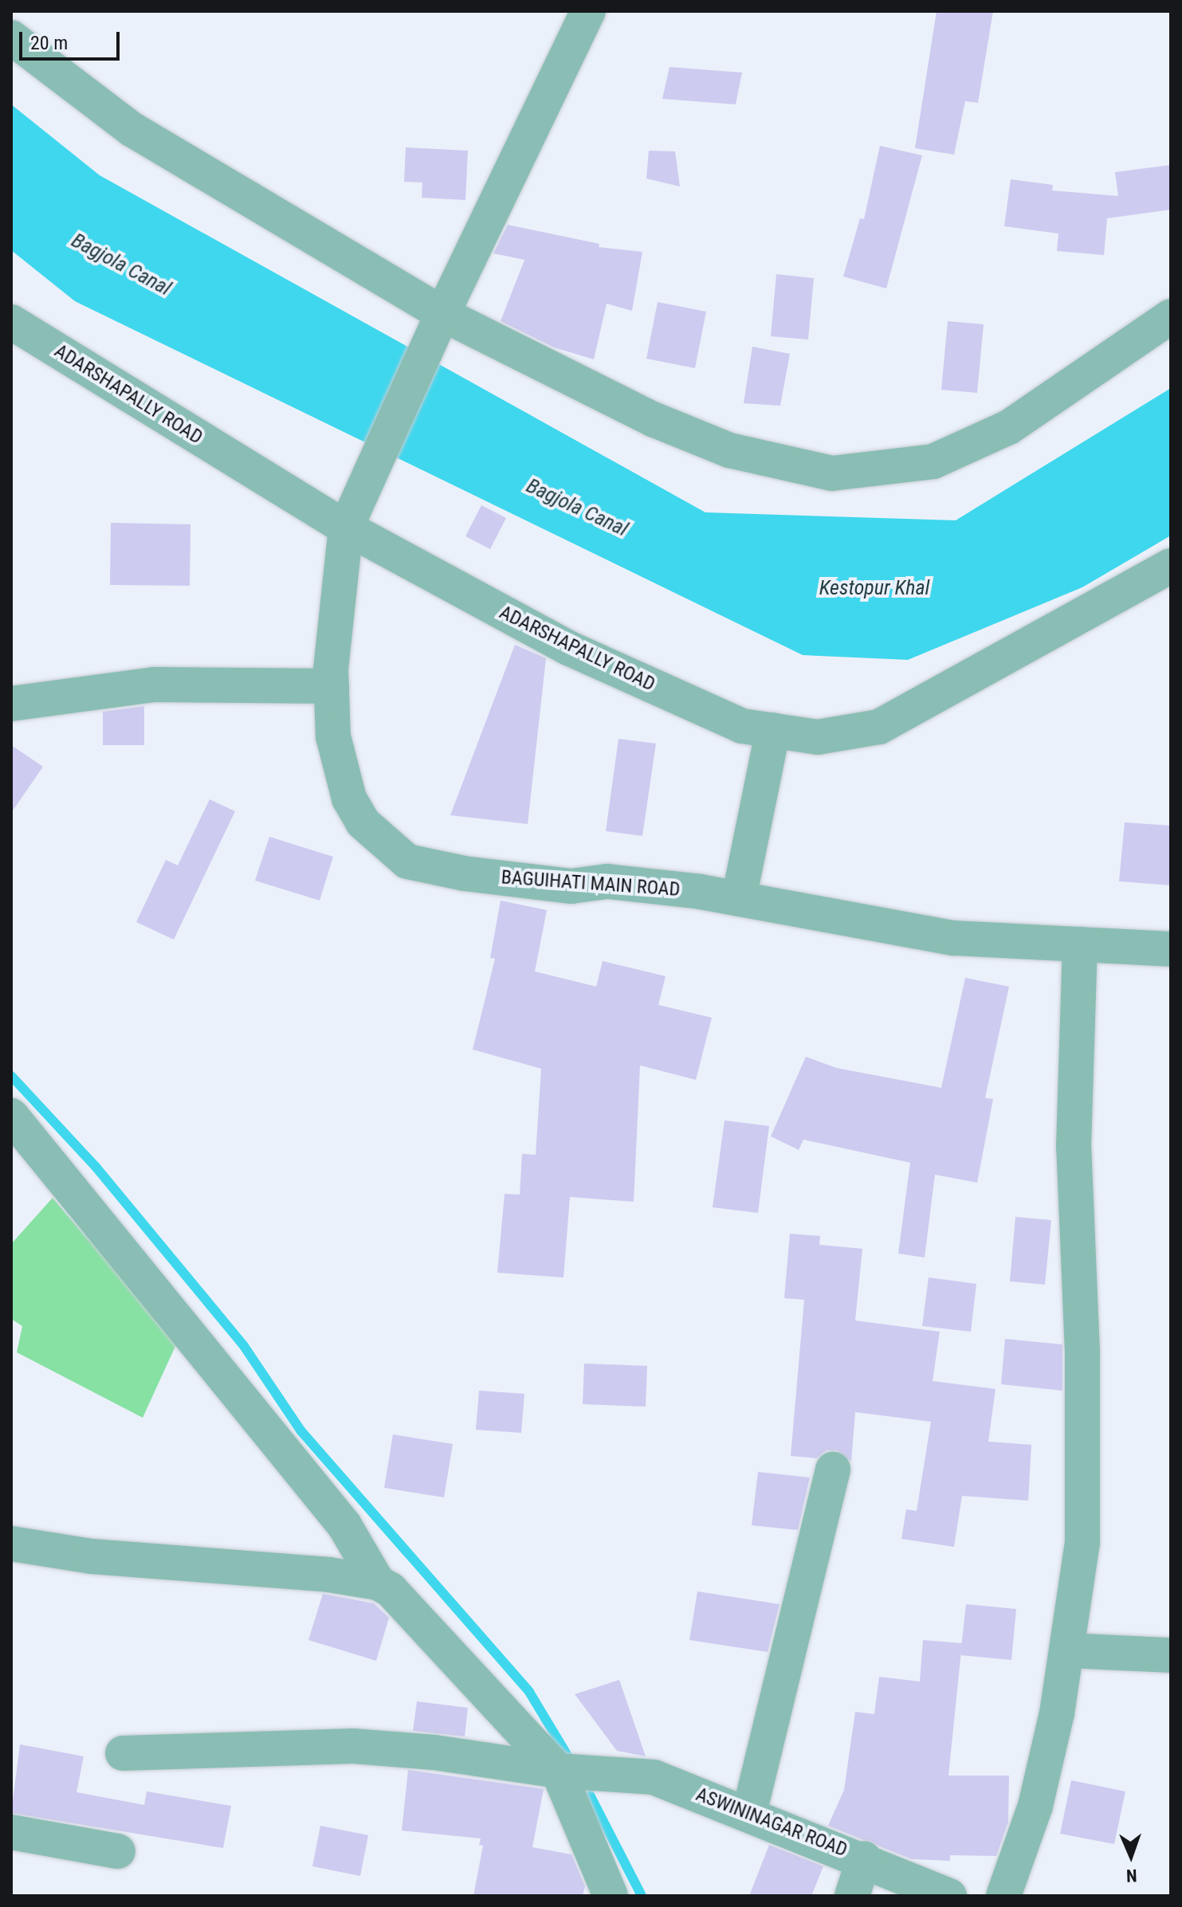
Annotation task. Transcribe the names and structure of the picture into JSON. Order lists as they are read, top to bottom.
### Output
{
  "streets": {
    "street": ["ADARSHAPALLY ROAD", "BAGUIHATI MAIN ROAD", "ASWININAGAR ROAD"]
  },
  "crossings": [
    ["ADARSHAPALLY ROAD", "BAGUIHATI MAIN ROAD"]
  ],
  "water": ["Bagjola Canal", "Kestopur Khal"],
  "scale_bar": "20 m",
  "north": "bottom"
}
